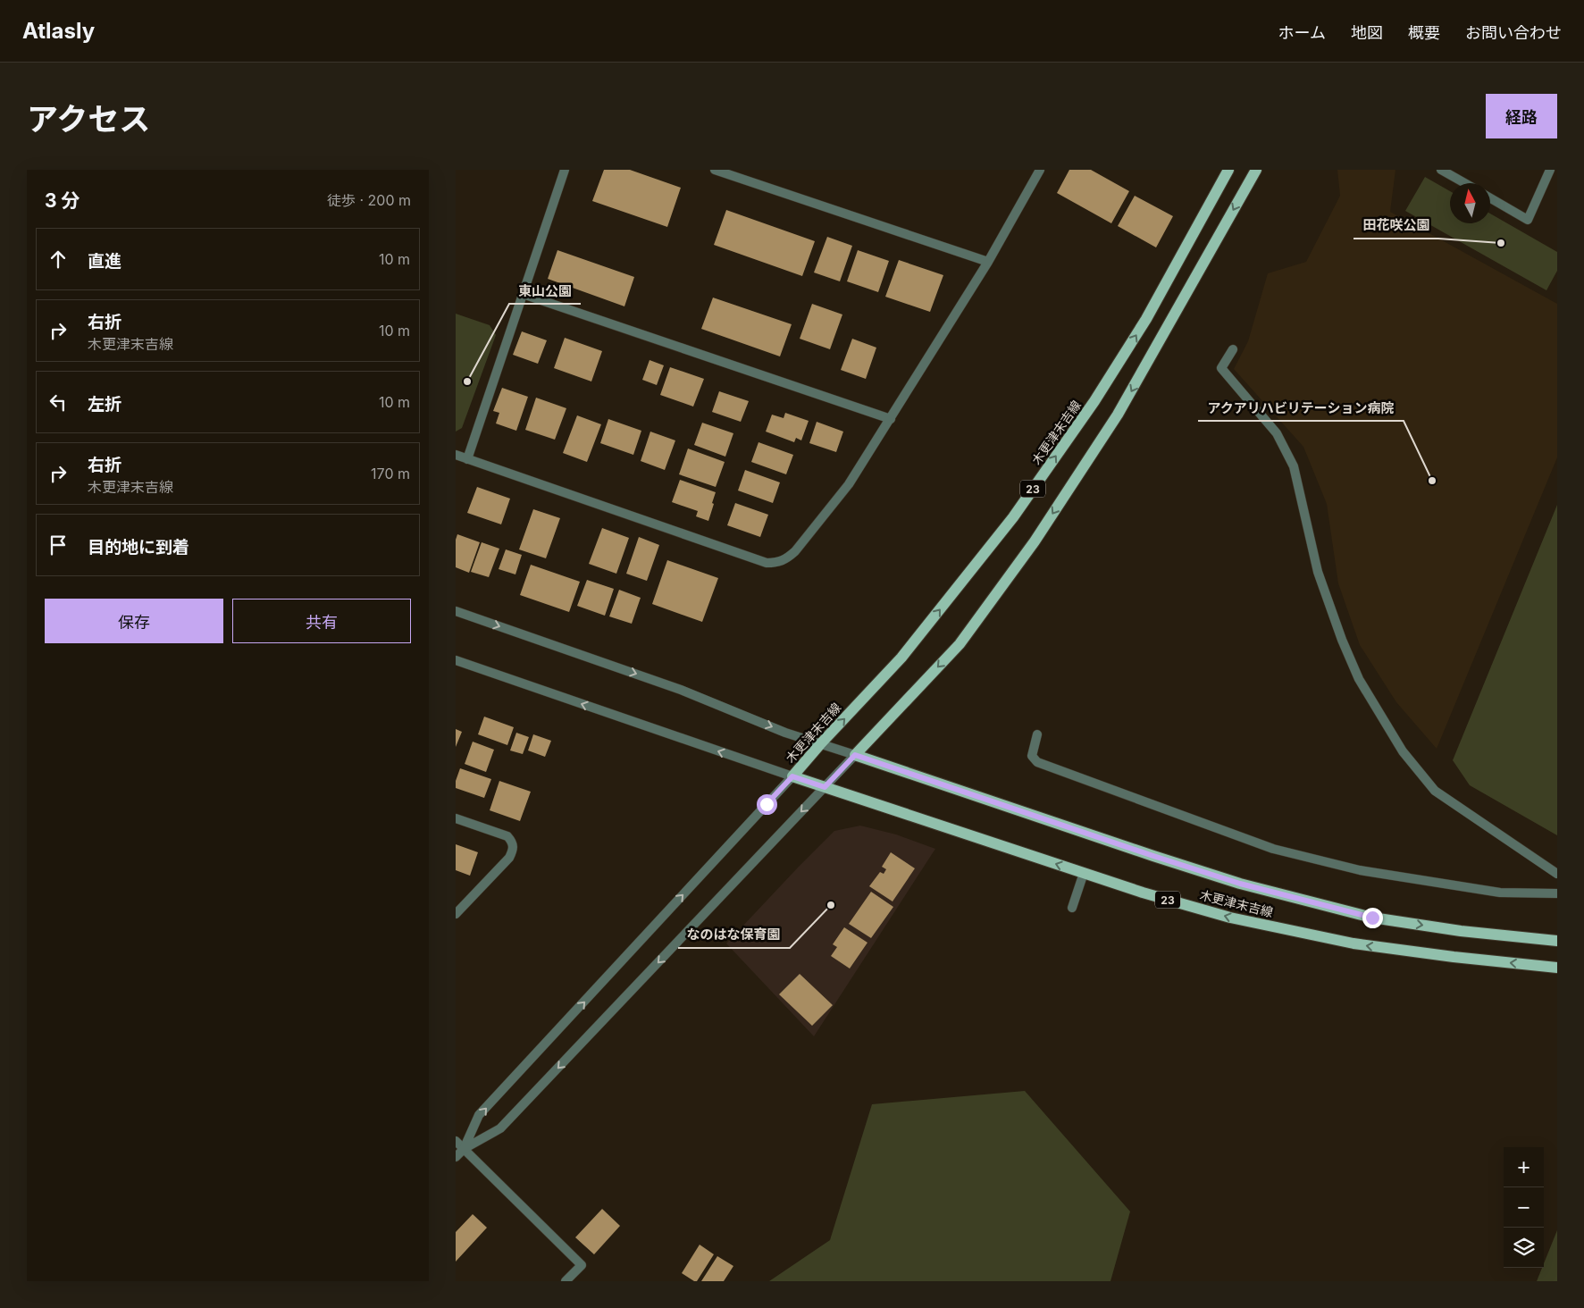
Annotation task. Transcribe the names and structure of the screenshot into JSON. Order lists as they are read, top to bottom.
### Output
{
  "streets": {
    "main road": ["木更津末吉線", "23"]
  },
  "crossings": [
    ["木更津末吉線", "23"]
  ],
  "places": [
    "田花咲公園",
    "東山公園",
    "アクアリハビリテーション病院",
    "なのはな保育園"
  ],
  "north": "top",
  "page": {
    "header": "Atlasly",
    "nav": [
      "ホーム",
      "地図",
      "概要",
      "お問い合わせ"
    ],
    "title": "アクセス",
    "buttons": [
      "経路",
      ["保存", "共有"]
    ],
    "heading": ["3 分", "徒歩 · 200 m"],
    "list": [
      ["直進", "10 m"],
      ["右折", "木更津末吉線", "10 m"],
      ["左折", "10 m"],
      ["右折", "木更津末吉線", "170 m"],
      "目的地に到着"
    ],
    "map_buttons": ["+", "−"]
  }
}
